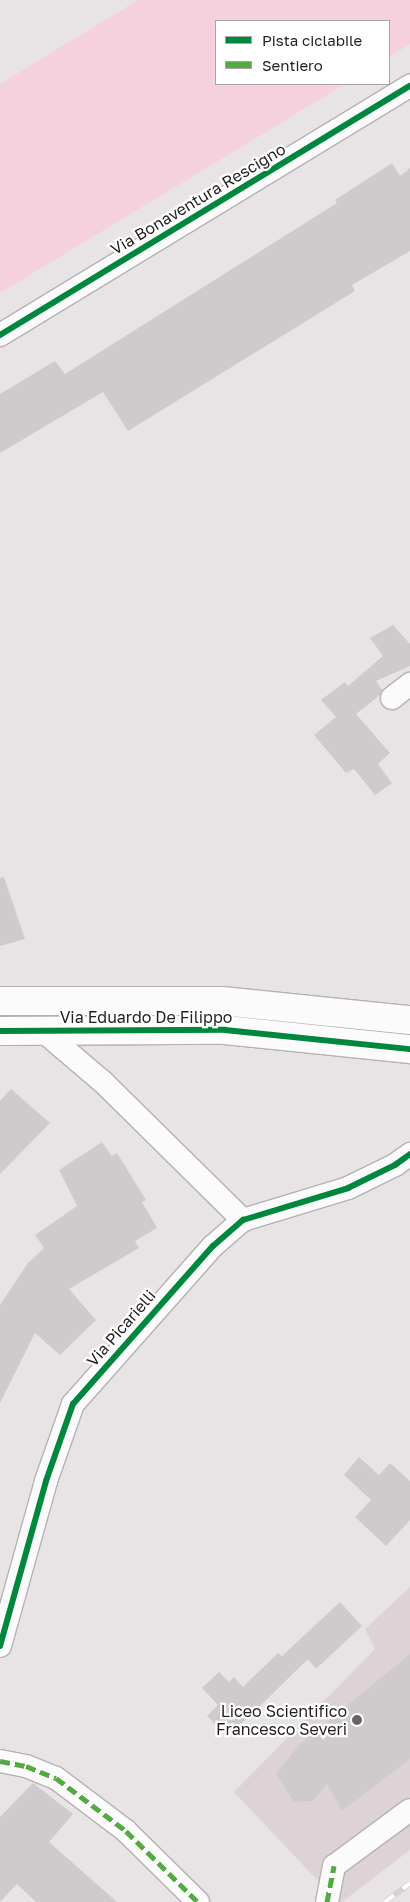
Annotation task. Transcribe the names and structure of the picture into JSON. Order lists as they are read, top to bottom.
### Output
{
  "streets": {
    "street": ["Via Bonaventura Rescigno", "Via Eduardo De Filippo", "Via Picarielli"]
  },
  "places": ["Liceo Scientifico Francesco Severi"],
  "legend": ["Pista ciclabile", "Sentiero"]
}
